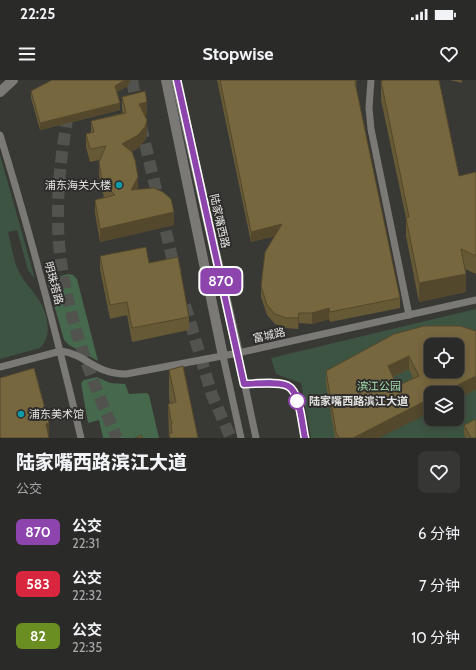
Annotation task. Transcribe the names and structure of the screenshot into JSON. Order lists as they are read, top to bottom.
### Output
{
  "streets": {
    "street": ["陆家嘴西路", "明珠塔路", "富城路"]
  },
  "crossings": [
    ["陆家嘴西路", "富城路"],
    ["明珠塔路", "富城路"]
  ],
  "parks": ["滨江公园"],
  "places": ["浦东海关大楼", "陆家嘴西路滨江大道", "浦东美术馆"],
  "lines": ["bus line 870"],
  "page": {
    "status": "22:25",
    "header": "Stopwise",
    "on_map": "870",
    "heading": ["陆家嘴西路滨江大道", "公交"],
    "list": [
      {
        "mark": "870",
        "name": "公交",
        "note": "22:31",
        "value": "6 分钟"
      },
      {
        "mark": "583",
        "name": "公交",
        "note": "22:32",
        "value": "7 分钟"
      },
      {
        "mark": "82",
        "name": "公交",
        "note": "22:35",
        "value": "10 分钟"
      }
    ]
  }
}
